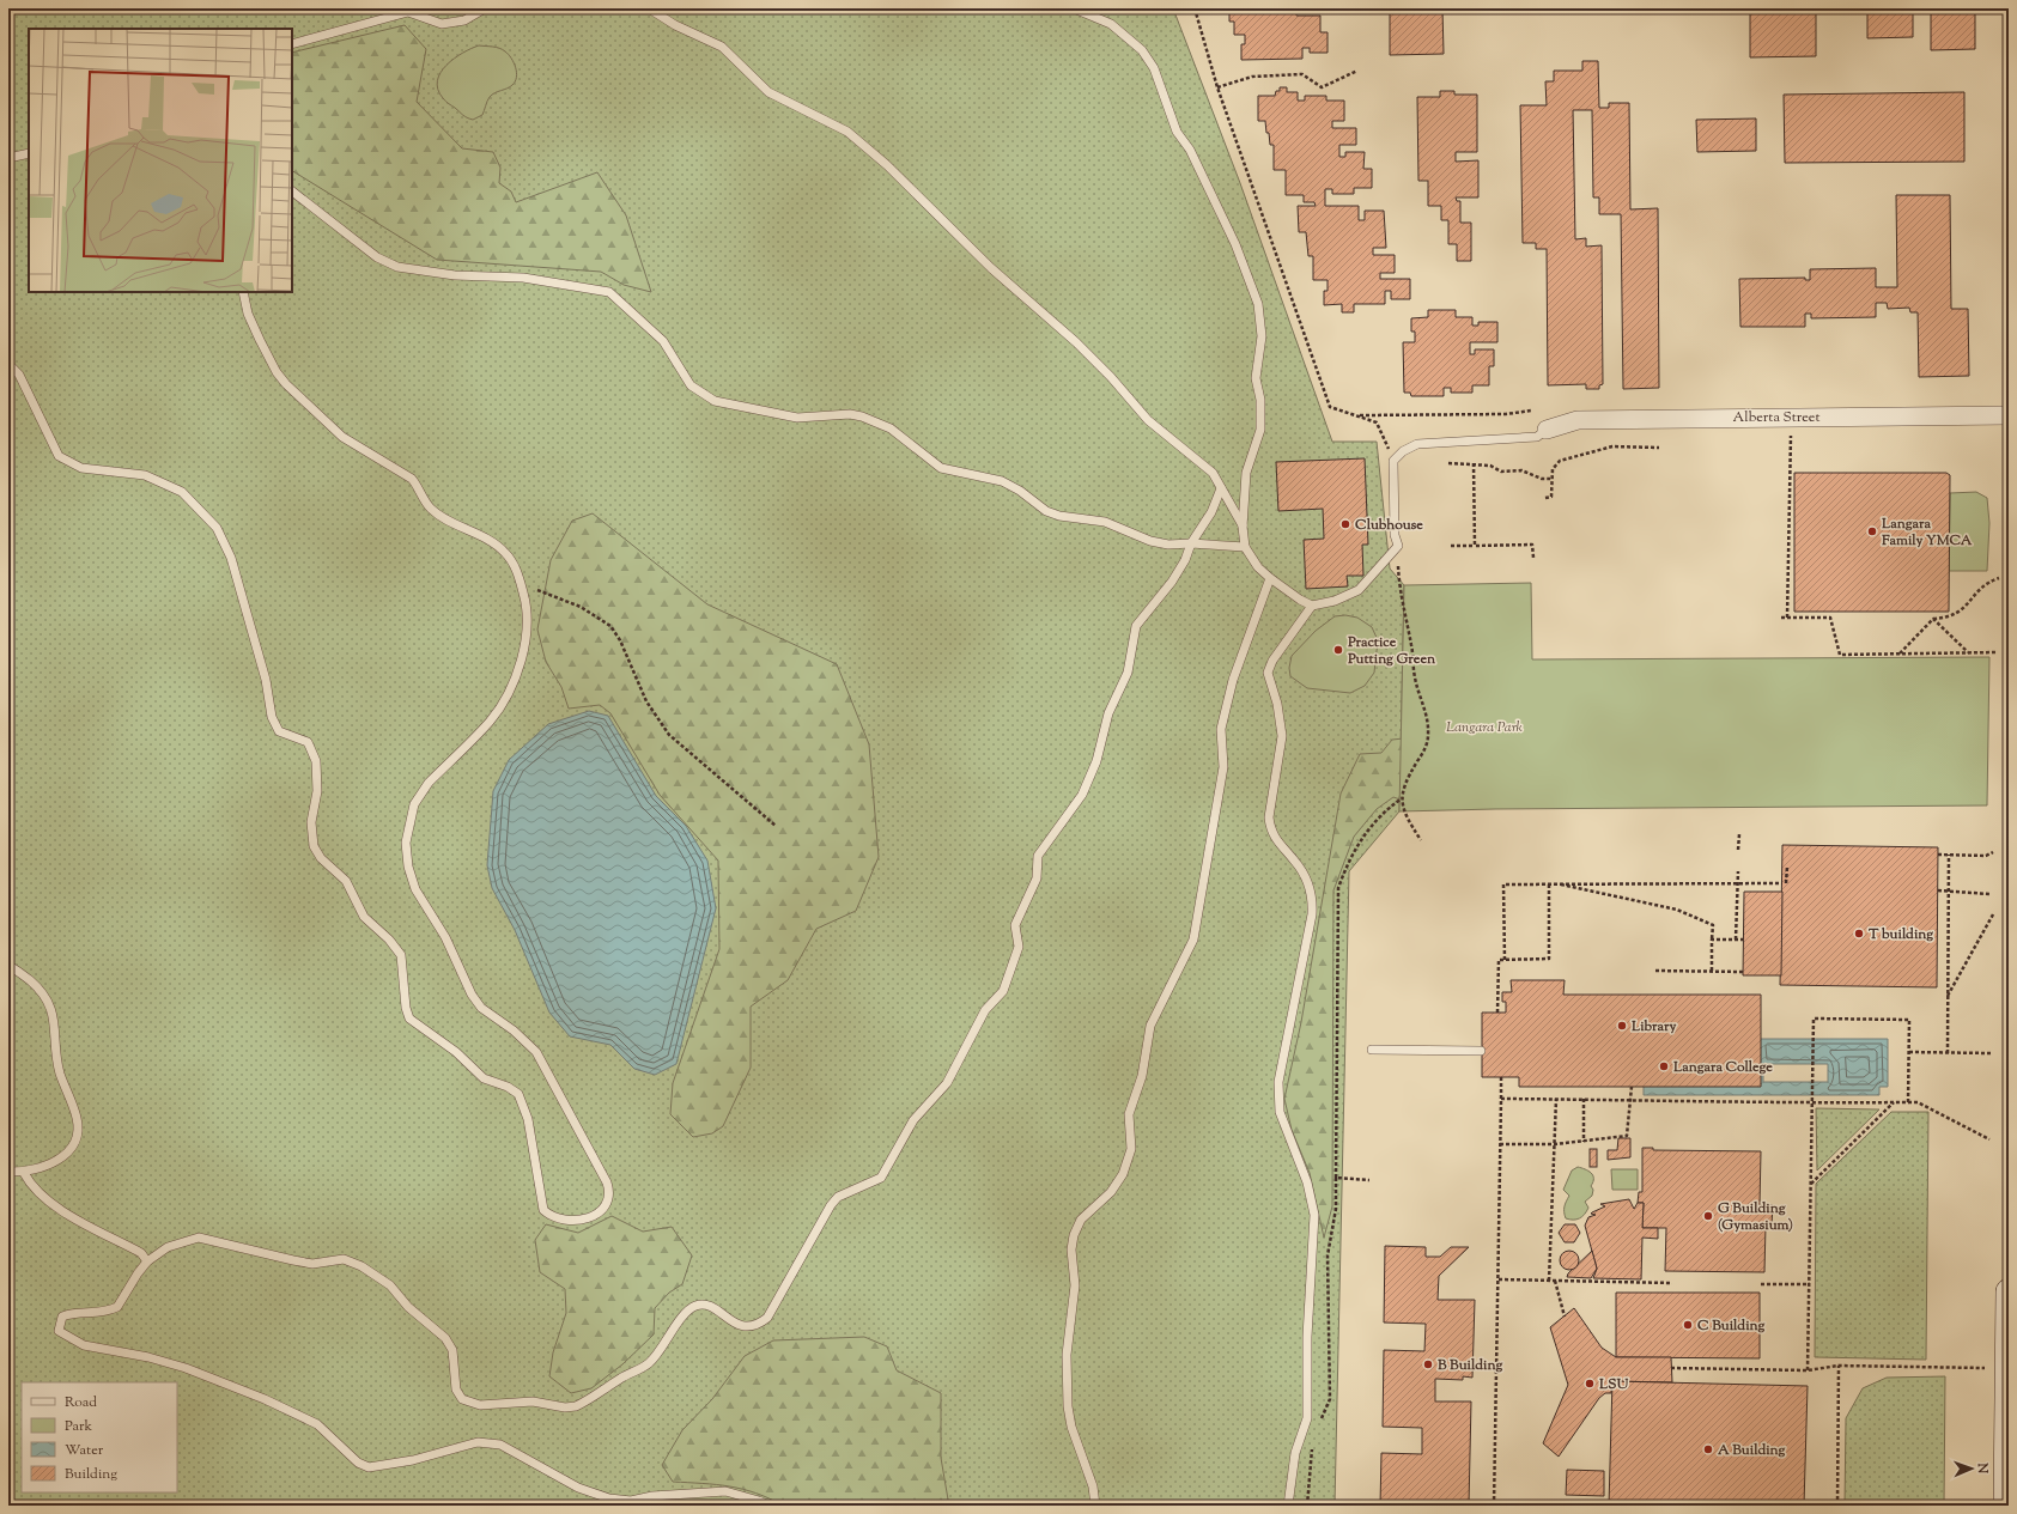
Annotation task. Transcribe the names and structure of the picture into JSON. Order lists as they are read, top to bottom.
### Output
{
  "streets": {
    "street": ["Alberta Street"]
  },
  "parks": ["Langara Park"],
  "places": [
    "Clubhouse",
    "Langara Family YMCA",
    "Practice Putting Green",
    "T building",
    "Library",
    "Langara College",
    "G Building (Gymasium)",
    "C Building",
    "B Building",
    "LSU",
    "A Building"
  ],
  "legend": [
    "Road",
    "Park",
    "Water",
    "Building"
  ],
  "north": "right"
}
